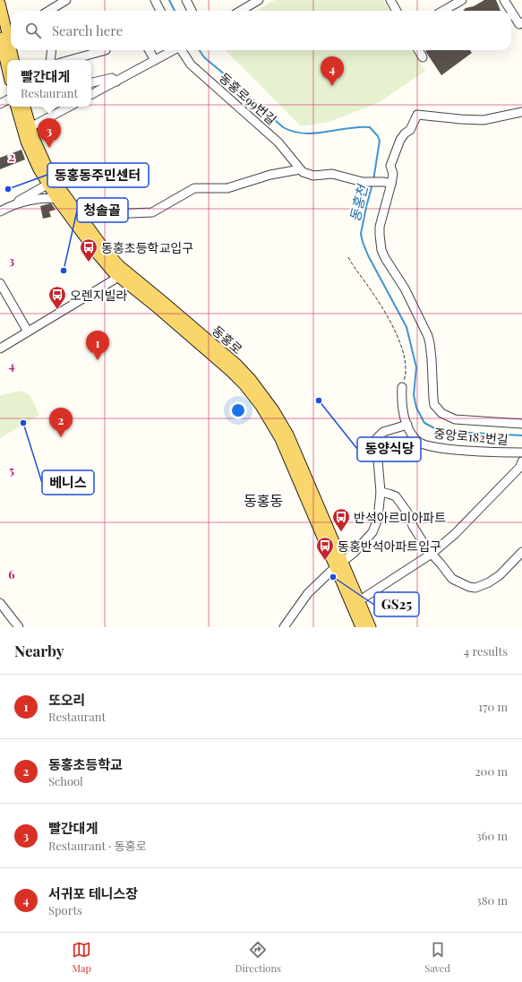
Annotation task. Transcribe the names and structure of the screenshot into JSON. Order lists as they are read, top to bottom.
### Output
{
  "streets": {
    "main road": ["동홍로"],
    "street": ["동홍로99번길", "중앙로182번길"]
  },
  "districts": ["동홍동"],
  "water": ["동홍천"],
  "places": {
    "other": [
      "동홍동주민센터",
      "청솔골",
      "동양식당",
      "베니스",
      "GS25"
    ],
    "bus stop": [
      "동홍초등학교입구",
      "오렌지빌라",
      "반석아르미아파트",
      "동홍반석아파트입구"
    ]
  },
  "page": {
    "search": "Search here",
    "pins": [
      "4",
      "3",
      "1",
      "2"
    ],
    "popup": ["빨간대게", "Restaurant"],
    "heading": ["Nearby", "4 results"],
    "list": [
      {
        "mark": "1",
        "name": "또오리",
        "note": "Restaurant",
        "value": "170 m"
      },
      {
        "mark": "2",
        "name": "동홍초등학교",
        "note": "School",
        "value": "200 m"
      },
      {
        "mark": "3",
        "name": "빨간대게",
        "note": "Restaurant · 동홍로",
        "value": "360 m"
      },
      {
        "mark": "4",
        "name": "서귀포 테니스장",
        "note": "Sports",
        "value": "380 m"
      }
    ],
    "nav": ["Map", "Directions", "Saved"]
  },
  "grid": {
    "rows": [
      "2",
      "3",
      "4",
      "5",
      "6"
    ]
  }
}
